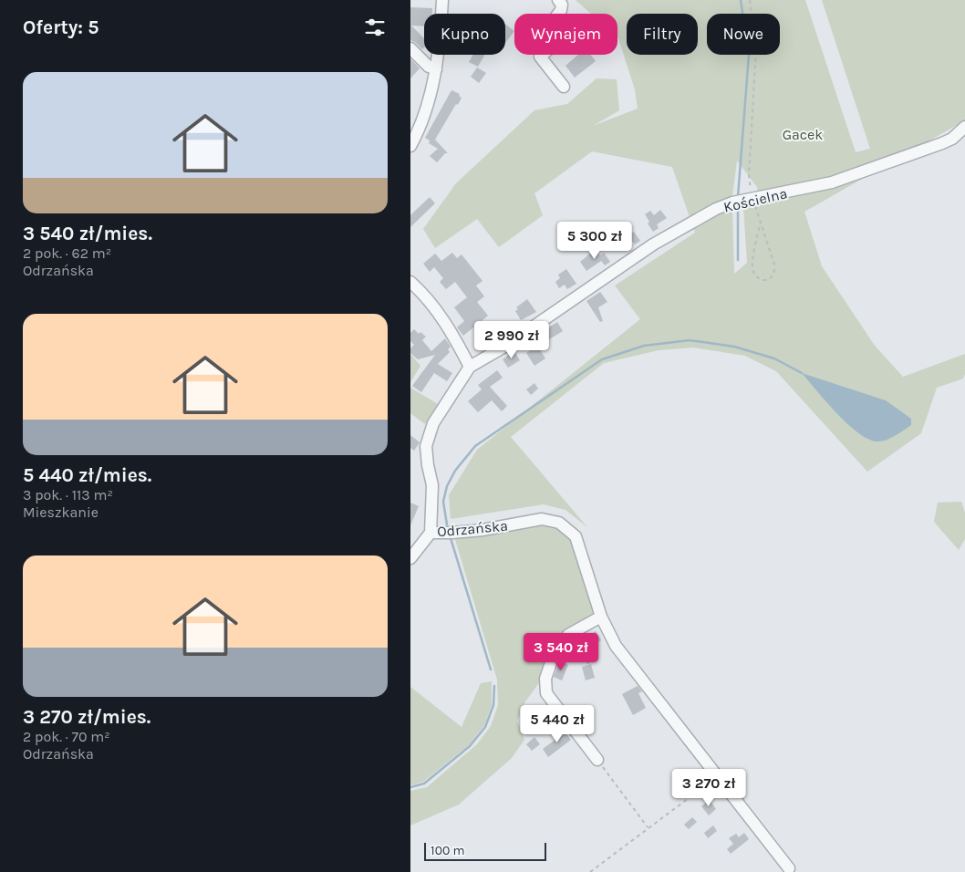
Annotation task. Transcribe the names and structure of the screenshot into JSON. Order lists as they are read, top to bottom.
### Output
{
  "streets": {
    "street": ["Kościelna", "Odrzańska"]
  },
  "crossings": [
    ["Kościelna", "Odrzańska"]
  ],
  "parks": ["Gacek"],
  "scale_bar": "100 m",
  "page": {
    "heading": "Oferty: 5",
    "chip": [
      "Kupno",
      "Wynajem",
      "Filtry",
      "Nowe"
    ],
    "list": [
      {
        "name": "3 540 zł/mies.",
        "note": "2 pok. · 62 m² · Odrzańska"
      },
      {
        "name": "5 440 zł/mies.",
        "note": "3 pok. · 113 m² · Mieszkanie"
      },
      {
        "name": "3 270 zł/mies.",
        "note": "2 pok. · 70 m² · Odrzańska"
      }
    ],
    "price": [
      "5 300 zł",
      "2 990 zł",
      "3 540 zł",
      "5 440 zł",
      "3 270 zł"
    ],
    "scale": "100 m"
  }
}
